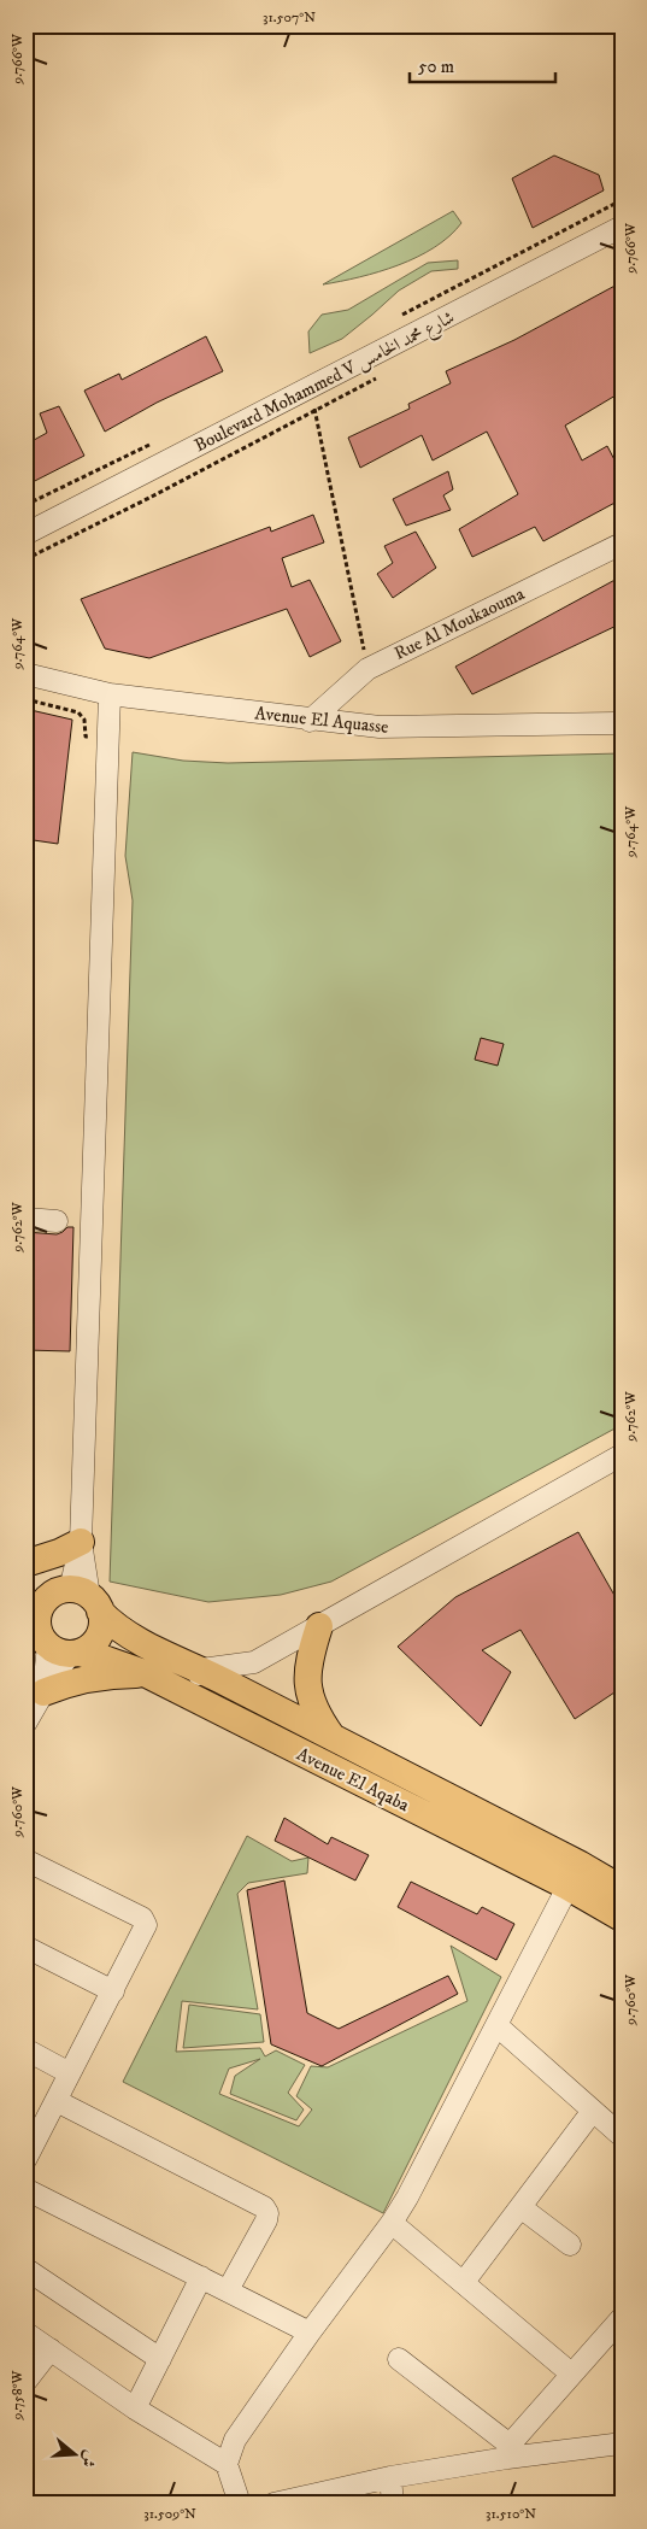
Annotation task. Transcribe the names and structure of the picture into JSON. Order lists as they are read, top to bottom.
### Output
{
  "streets": {
    "main road": ["Avenue El Aqaba"],
    "street": ["Boulevard Mohammed V شارع محمد الخامس", "Rue Al Moukaouma", "Avenue El Aquasse"]
  },
  "crossings": [
    ["Rue Al Moukaouma", "Avenue El Aquasse"]
  ],
  "scale_bar": "50 m",
  "north": "right",
  "coordinates": [
    "31.507°N",
    "9.766°W",
    "9.764°W",
    "9.762°W",
    "9.760°W",
    "9.758°W",
    "31.509°N",
    "31.510°N"
  ]
}
